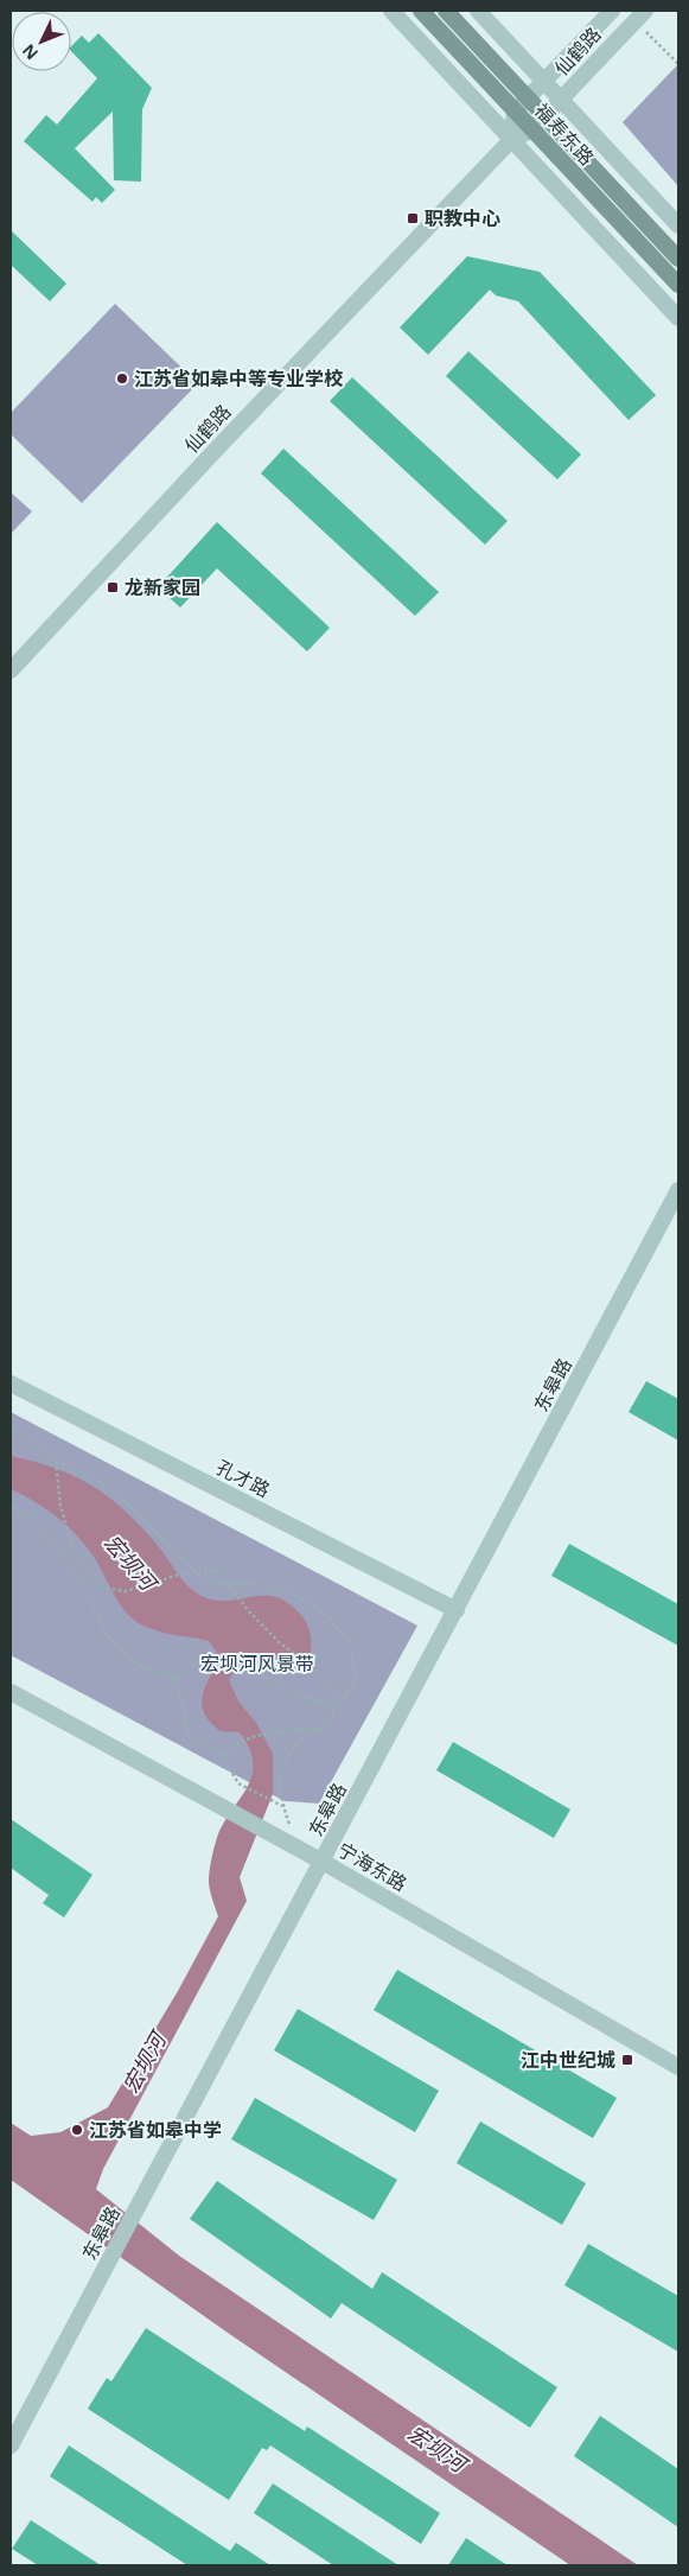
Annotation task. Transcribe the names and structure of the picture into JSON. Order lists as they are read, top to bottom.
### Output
{
  "streets": {
    "main road": ["福寿东路"],
    "street": [
      "仙鹤路",
      "东皋路",
      "孔才路",
      "宁海东路"
    ]
  },
  "crossings": [
    ["仙鹤路", "福寿东路"],
    ["东皋路", "孔才路"],
    ["东皋路", "宁海东路"]
  ],
  "water": ["宏坝河"],
  "parks": ["宏坝河风景带"],
  "places": {
    "transit": ["职教中心", "龙新家园", "江中世纪城"],
    "other": ["江苏省如皋中等专业学校", "江苏省如皋中学"]
  },
  "north": "bottom left"
}
